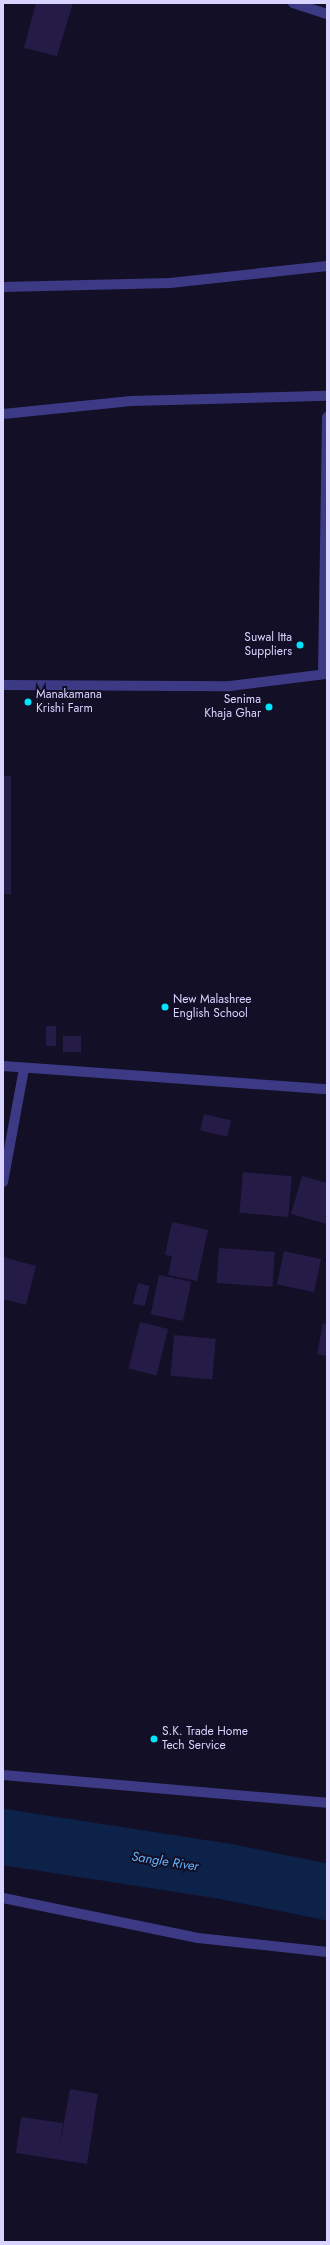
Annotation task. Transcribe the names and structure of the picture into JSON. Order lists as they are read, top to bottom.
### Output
{
  "water": ["Sangle River"],
  "places": [
    "Suwal Itta Suppliers",
    "Manakamana Krishi Farm",
    "Senima Khaja Ghar",
    "New Malashree English School",
    "S.K. Trade Home Tech Service"
  ]
}
